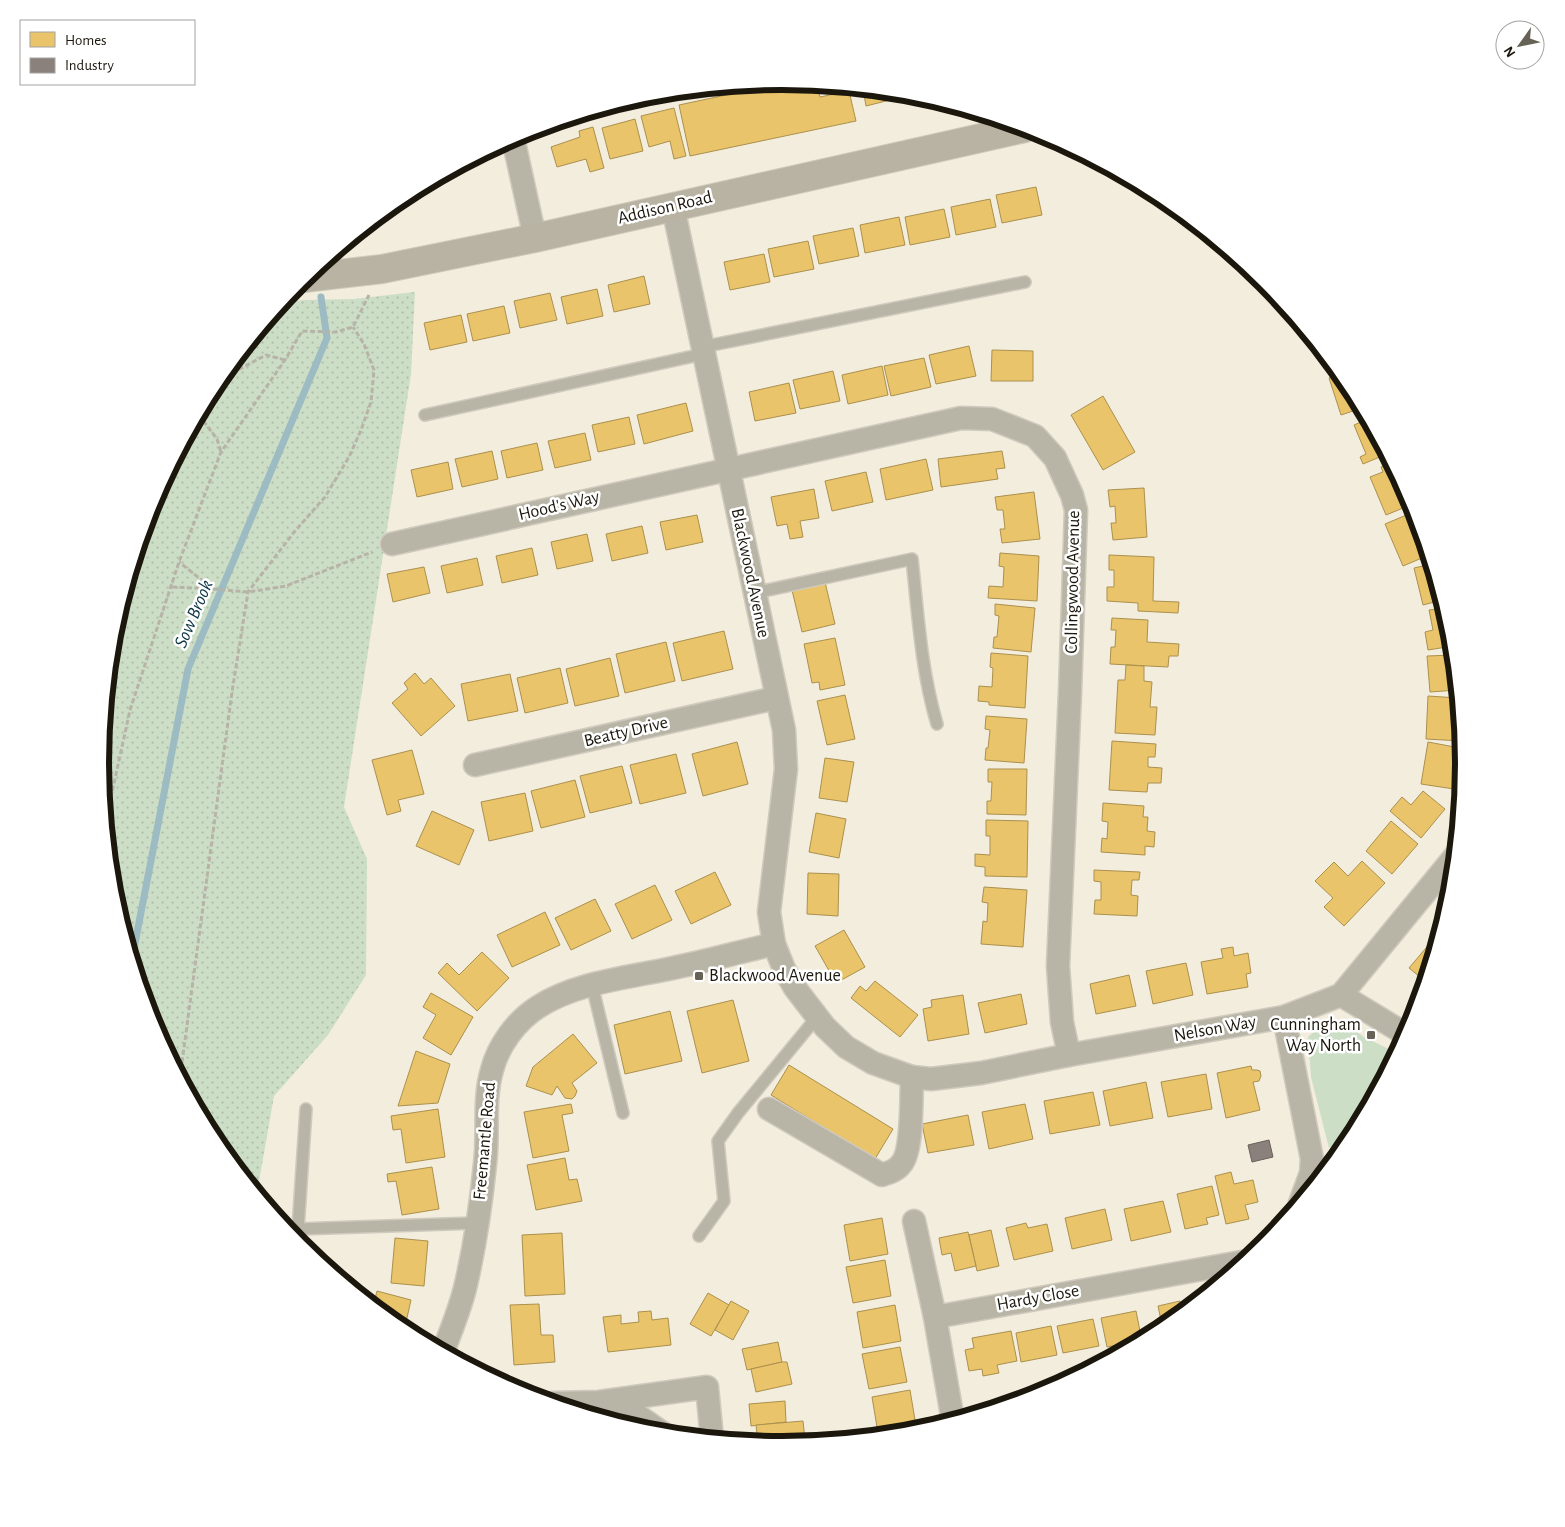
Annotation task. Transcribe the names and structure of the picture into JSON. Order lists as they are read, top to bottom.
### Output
{
  "streets": {
    "street": [
      "Addison Road",
      "Hood's Way",
      "Blackwood Avenue",
      "Collingwood Avenue",
      "Beatty Drive",
      "Nelson Way",
      "Freemantle Road",
      "Hardy Close"
    ]
  },
  "crossings": [
    ["Addison Road", "Blackwood Avenue"],
    ["Hood's Way", "Blackwood Avenue"],
    ["Hood's Way", "Collingwood Avenue"],
    ["Blackwood Avenue", "Collingwood Avenue"],
    ["Blackwood Avenue", "Beatty Drive"],
    ["Blackwood Avenue", "Nelson Way"],
    ["Blackwood Avenue", "Freemantle Road"],
    ["Collingwood Avenue", "Nelson Way"]
  ],
  "water": ["Sow Brook"],
  "places": {
    "transit": ["Blackwood Avenue", "Cunningham Way North"]
  },
  "legend": ["Homes", "Industry"],
  "north": "bottom left"
}
